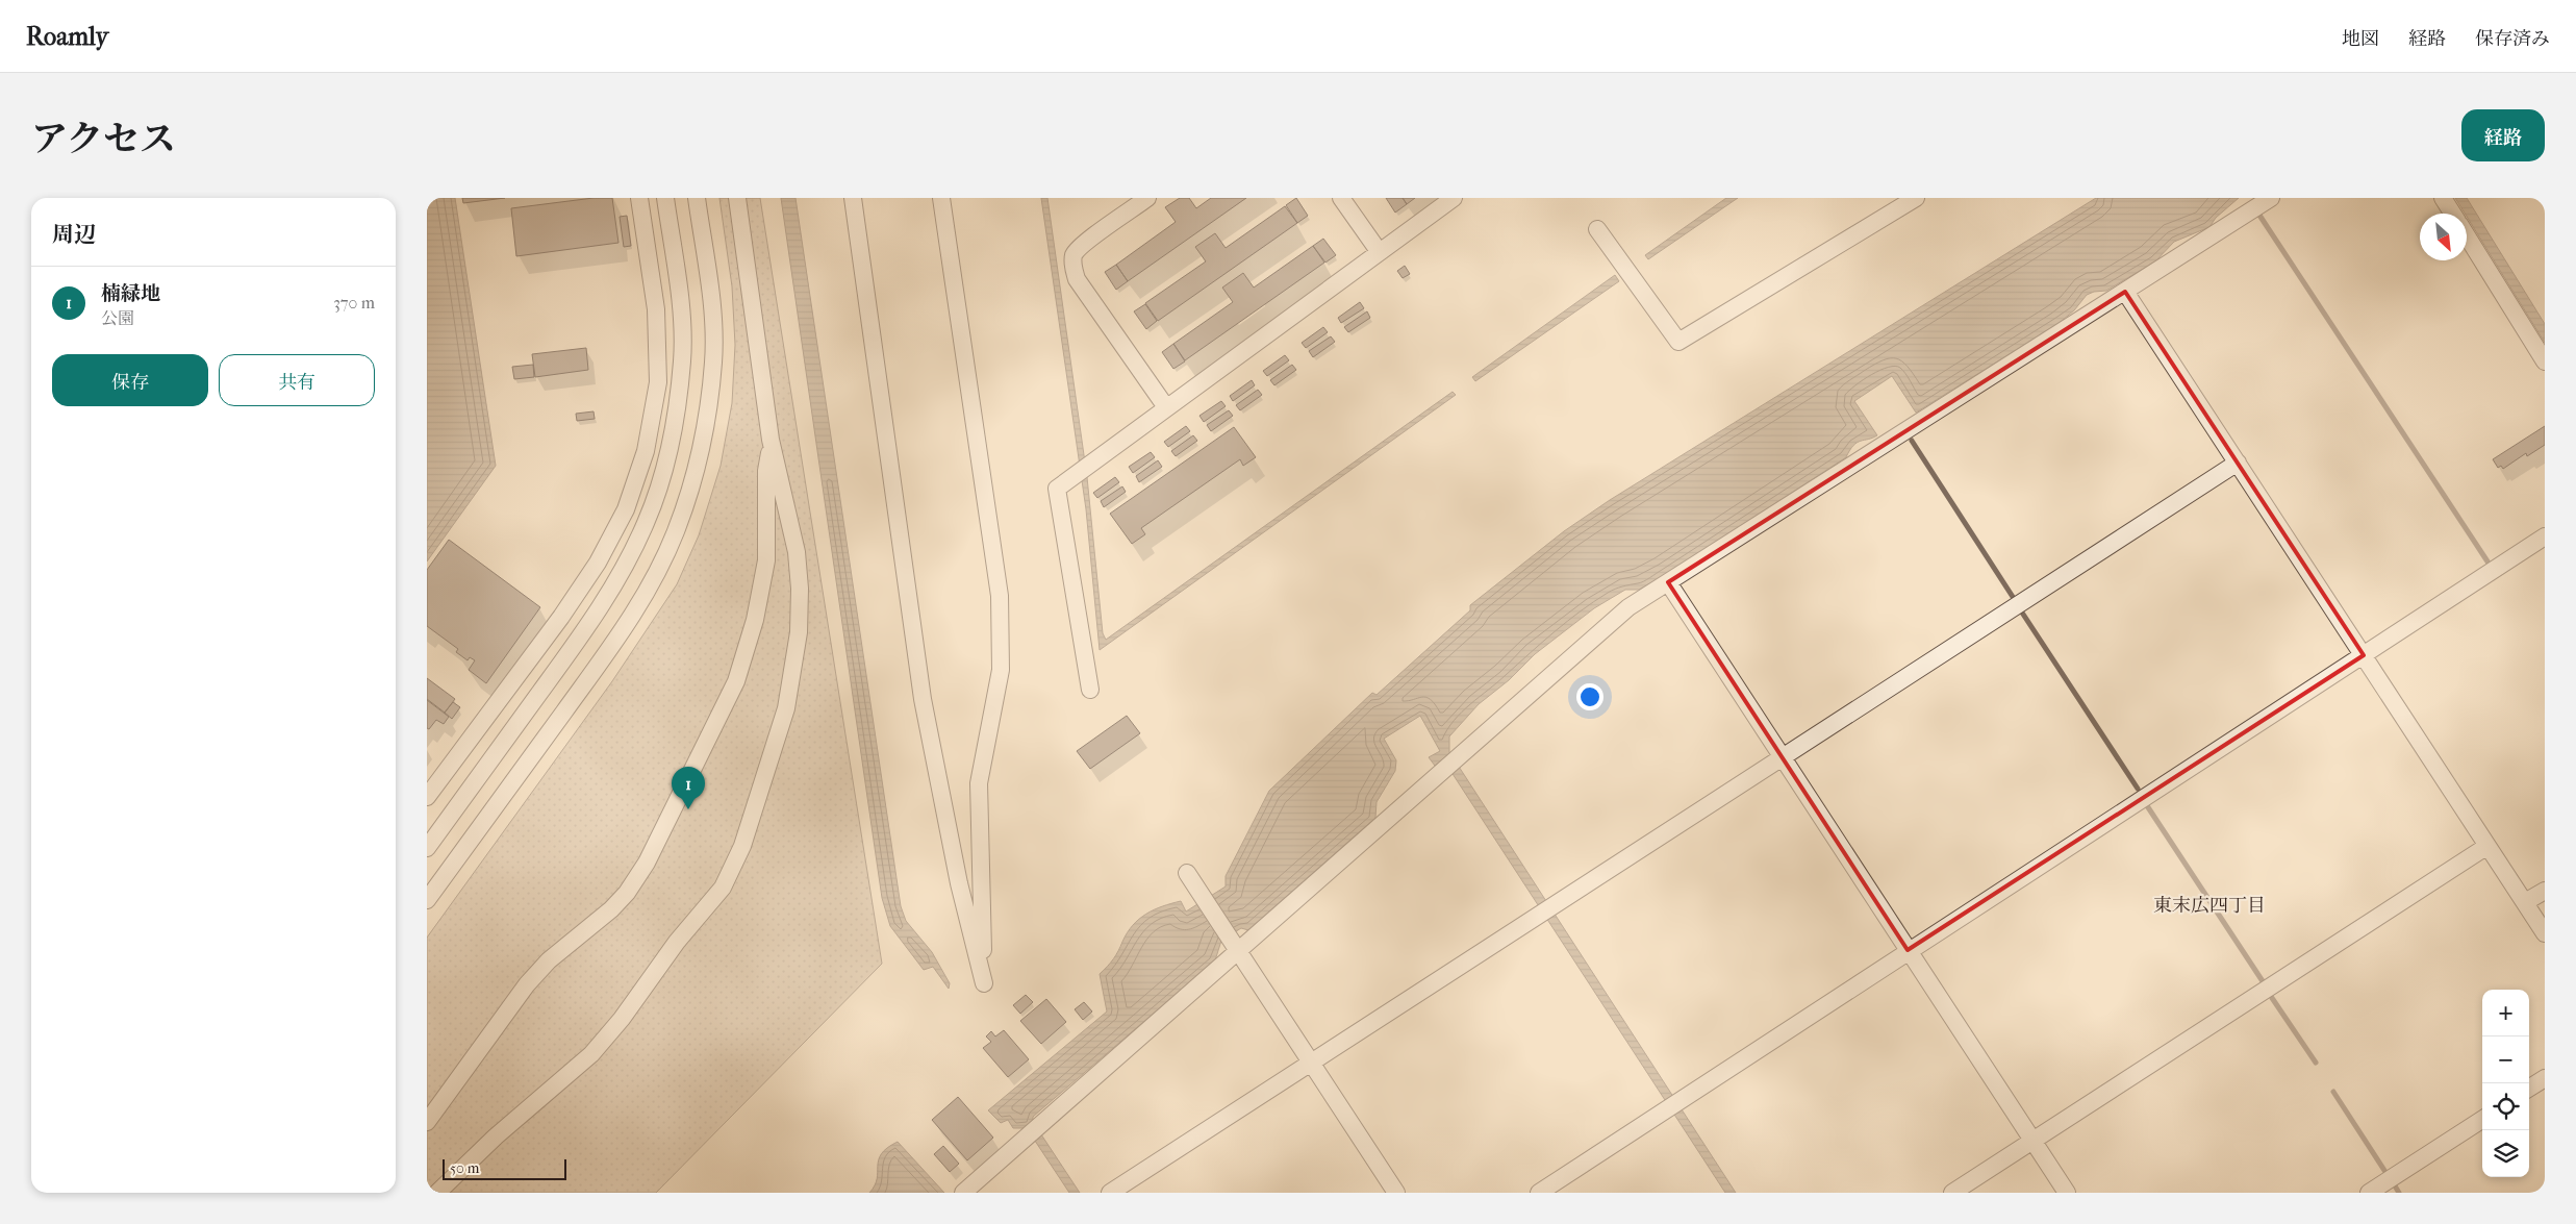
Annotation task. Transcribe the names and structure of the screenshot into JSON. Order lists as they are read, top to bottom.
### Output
{
  "districts": ["東末広四丁目"],
  "scale_bar": "50 m",
  "north": "bottom right",
  "page": {
    "header": "Roamly",
    "nav": ["地図", "経路", "保存済み"],
    "title": "アクセス",
    "buttons": [
      "経路",
      ["保存", "共有"]
    ],
    "heading": "周辺",
    "list": [
      {
        "mark": "1",
        "name": "楠緑地",
        "note": "公園",
        "value": "370 m"
      }
    ],
    "pins": "1",
    "map_buttons": ["+", "−"],
    "scale": "50 m"
  }
}
